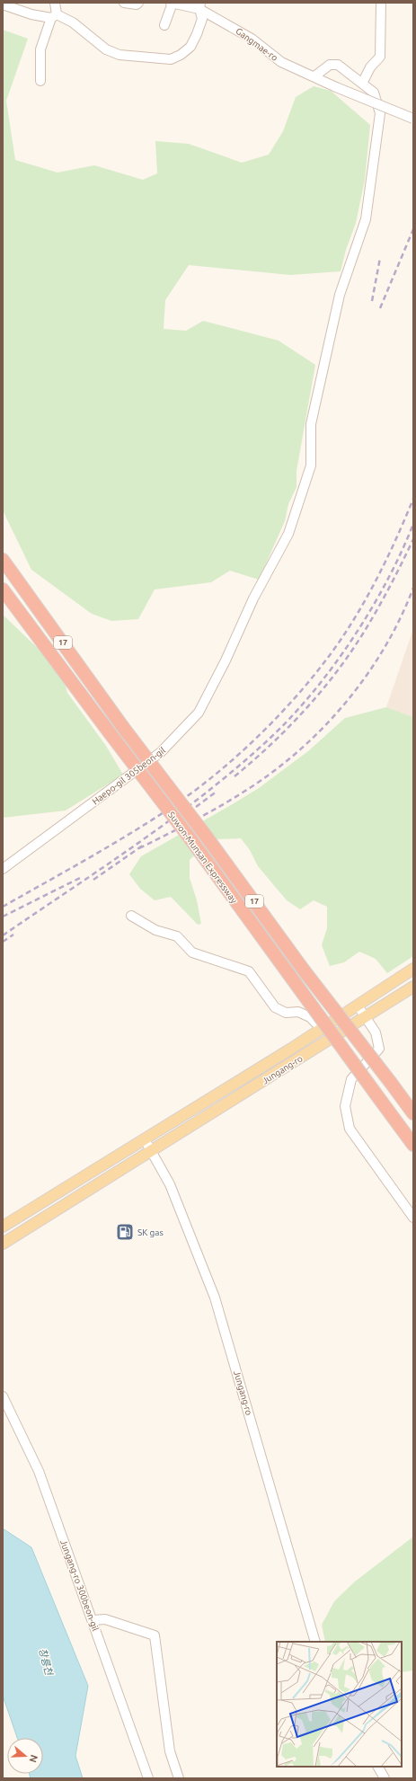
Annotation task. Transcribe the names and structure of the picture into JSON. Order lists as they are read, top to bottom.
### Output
{
  "streets": {
    "highway": ["17", "Suwon-Munsan Expressway"],
    "main road": ["Jungang-ro"],
    "street": ["Gangmae-ro", "Haepo-gil 305beon-gil", "Jungang-ro 300beon-gil"]
  },
  "water": ["창릉천"],
  "places": {
    "fuel station": ["SK gas"]
  },
  "north": "right"
}
